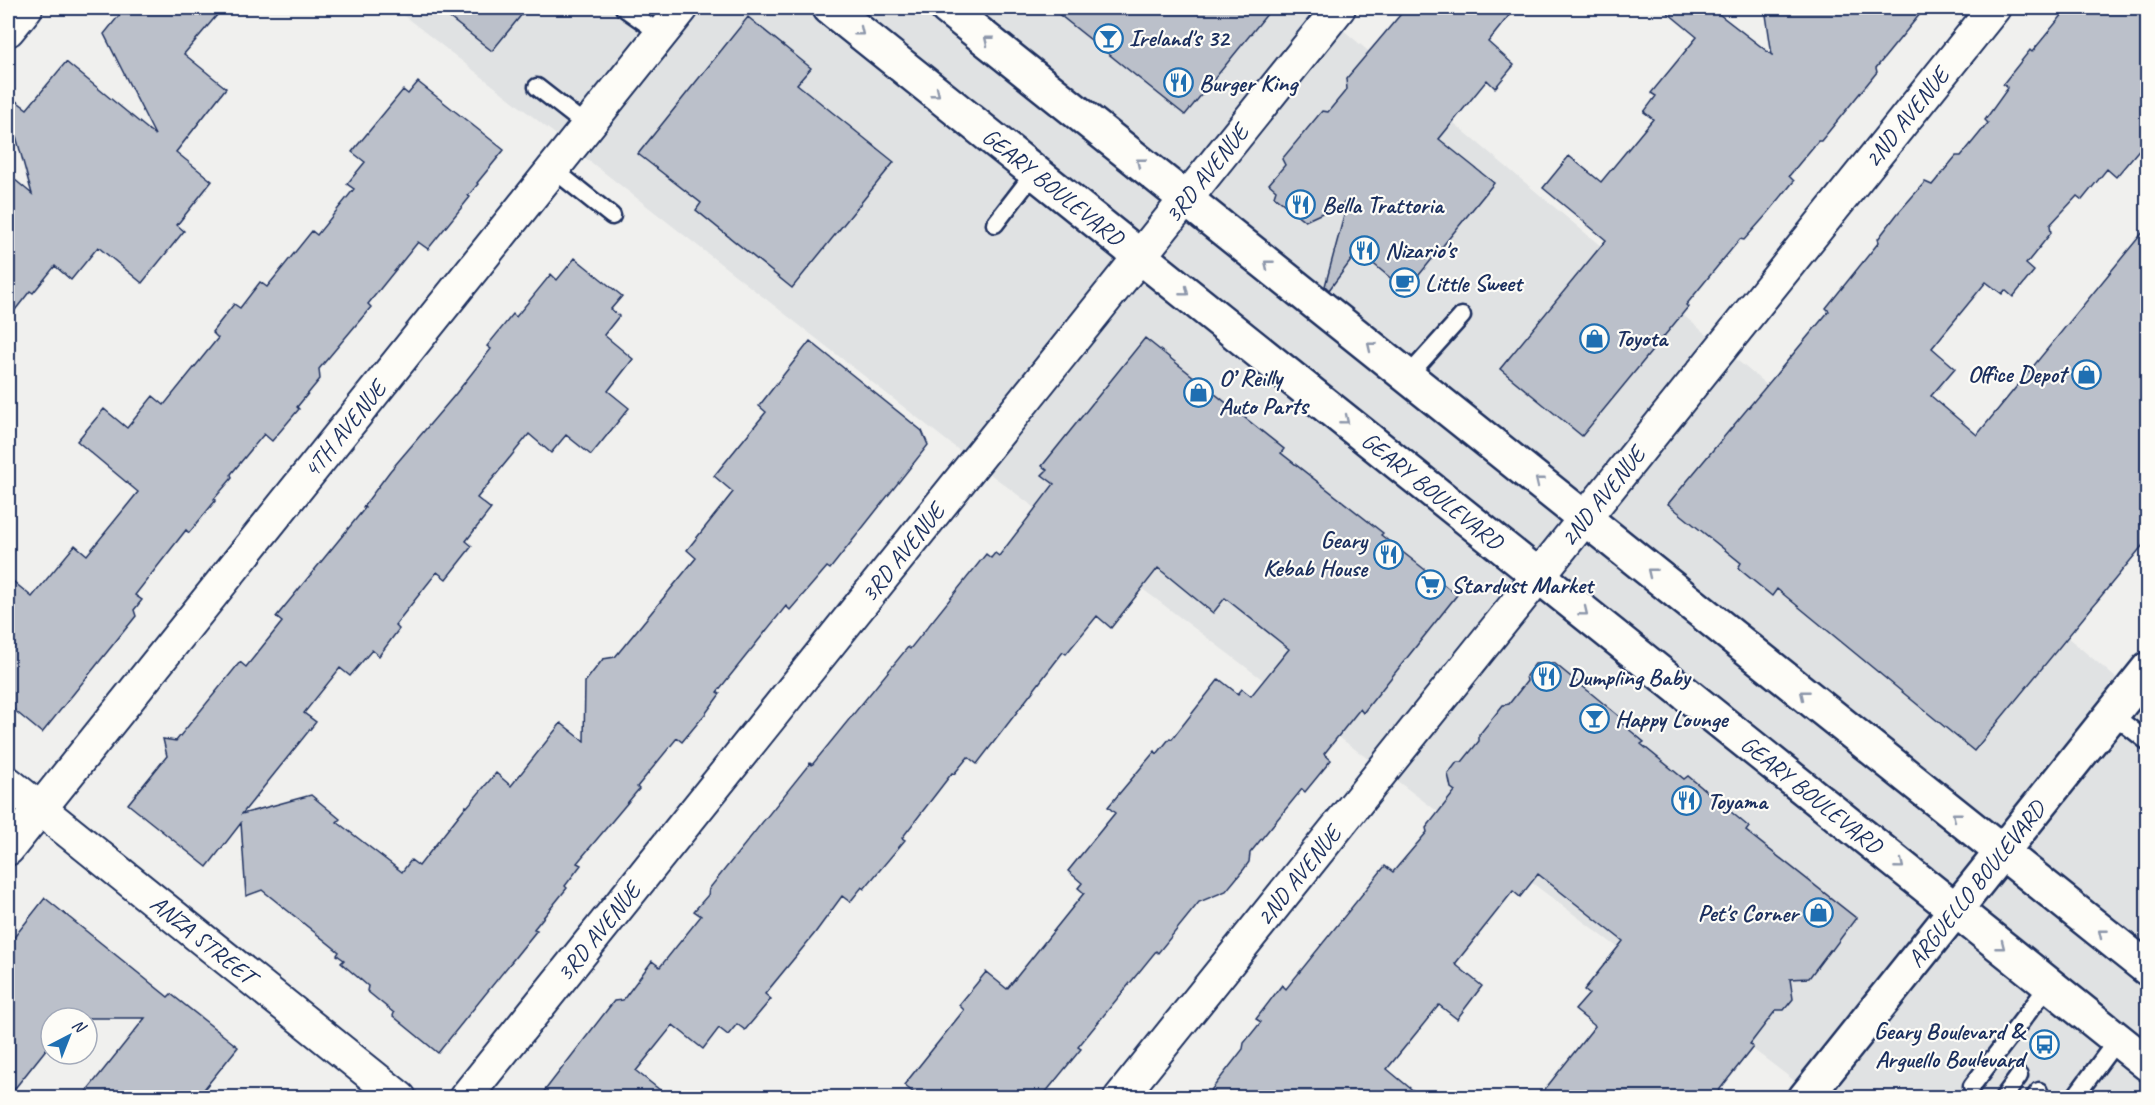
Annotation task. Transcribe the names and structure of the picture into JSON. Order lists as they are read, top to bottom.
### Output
{
  "streets": {
    "main road": ["GEARY BOULEVARD", "ARGUELLO BOULEVARD"],
    "street": [
      "2ND AVENUE",
      "3RD AVENUE",
      "4TH AVENUE",
      "ANZA STREET"
    ]
  },
  "crossings": [
    ["2ND AVENUE", "GEARY BOULEVARD"],
    ["3RD AVENUE", "GEARY BOULEVARD"],
    ["GEARY BOULEVARD", "ARGUELLO BOULEVARD"],
    ["4TH AVENUE", "ANZA STREET"]
  ],
  "places": {
    "bar": ["Ireland's 32", "Happy Lounge"],
    "restaurant": [
      "Burger King",
      "Bella Trattoria",
      "Nizario's",
      "Geary Kebab House",
      "Dumpling Baby",
      "Toyama"
    ],
    "cafe": ["Little Sweet"],
    "shop": [
      "Toyota",
      "Office Depot",
      "O’ Reilly Auto Parts",
      "Pet's Corner"
    ],
    "supermarket": ["Stardust Market"],
    "bus stop": ["Geary Boulevard & Arguello Boulevard"]
  },
  "north": "top right"
}
